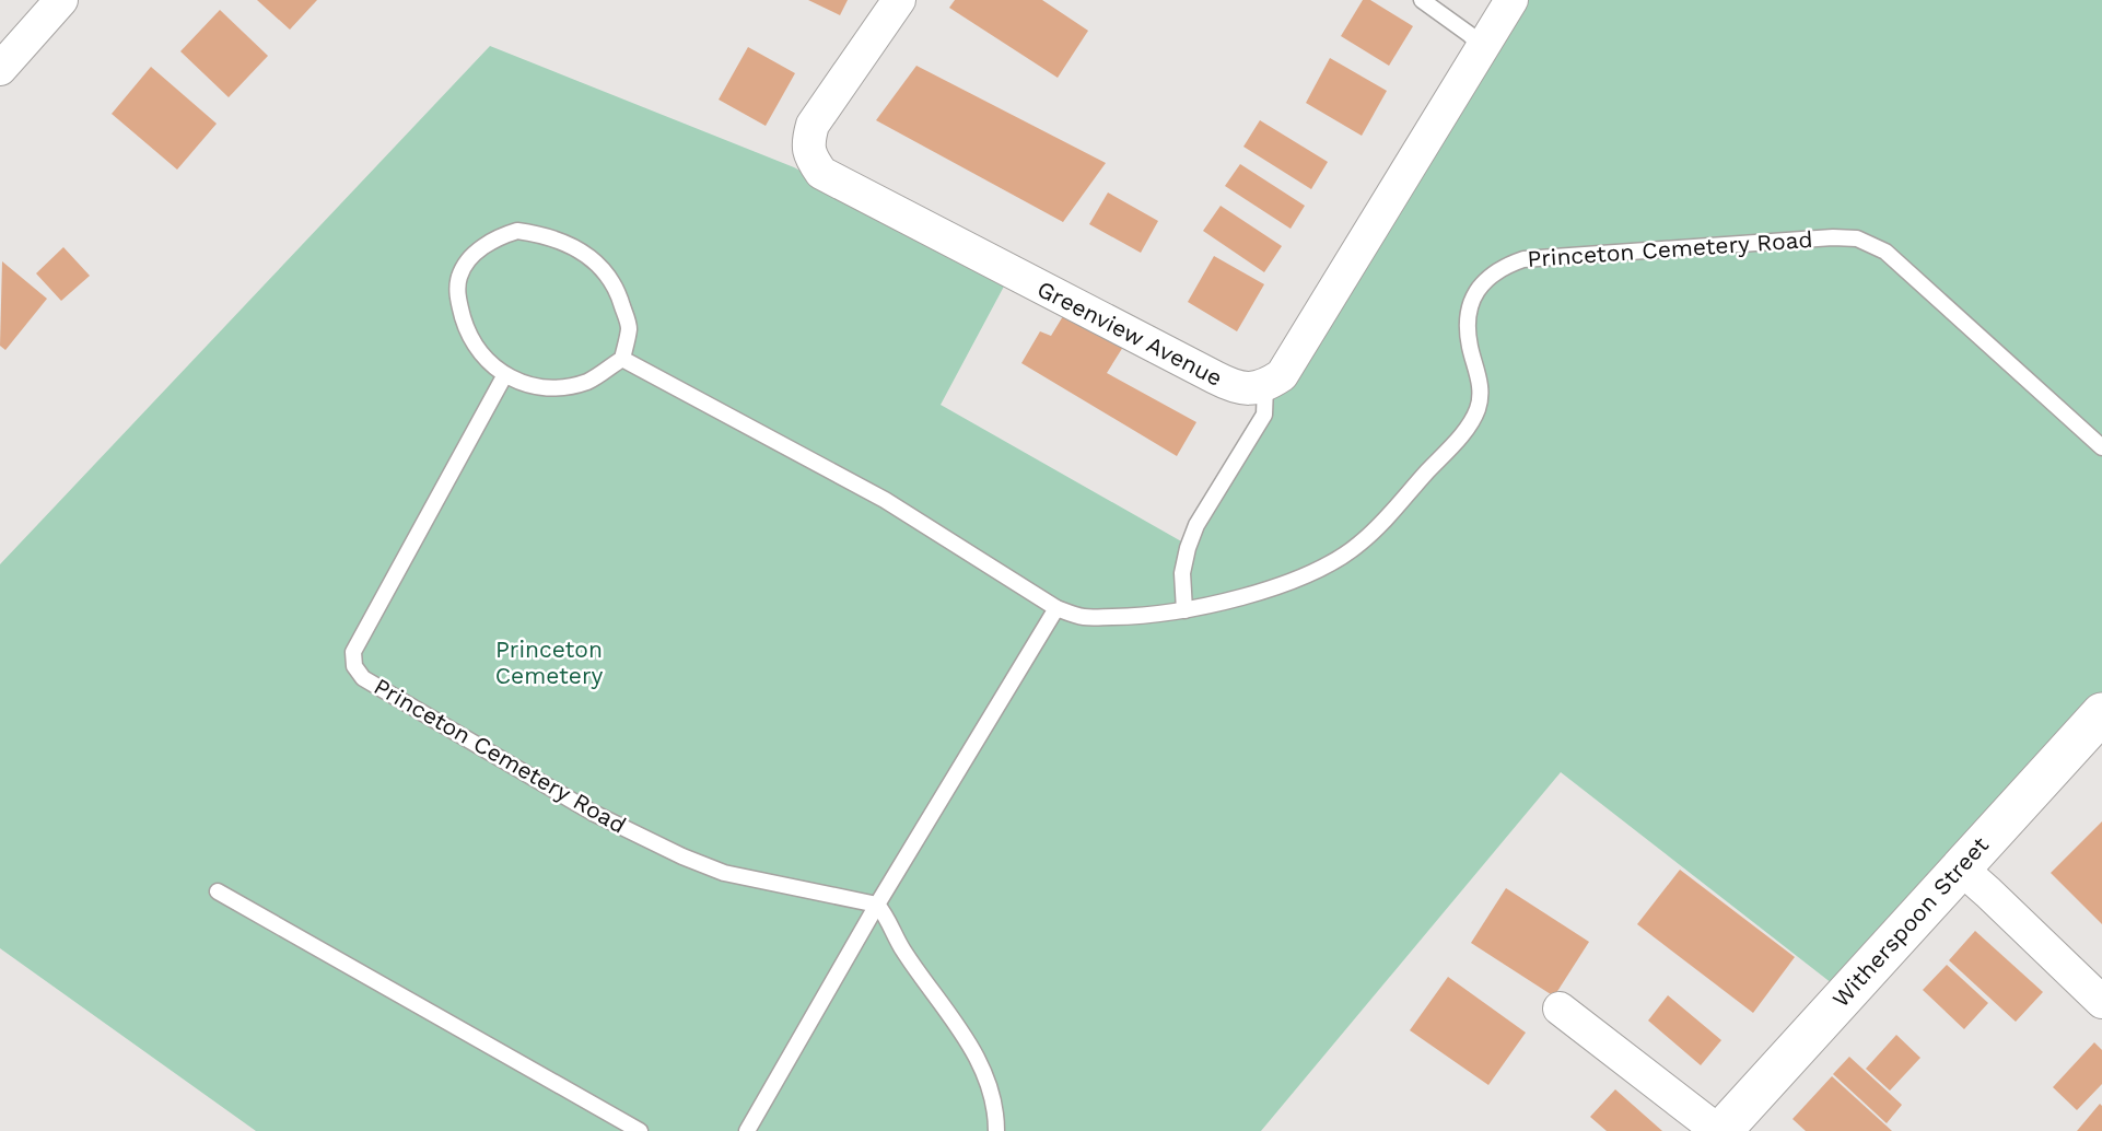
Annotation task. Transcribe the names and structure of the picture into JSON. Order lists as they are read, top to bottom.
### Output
{
  "streets": {
    "street": ["Greenview Avenue", "Witherspoon Street"],
    "lane": ["Princeton Cemetery Road"]
  },
  "parks": ["Princeton Cemetery"]
}
